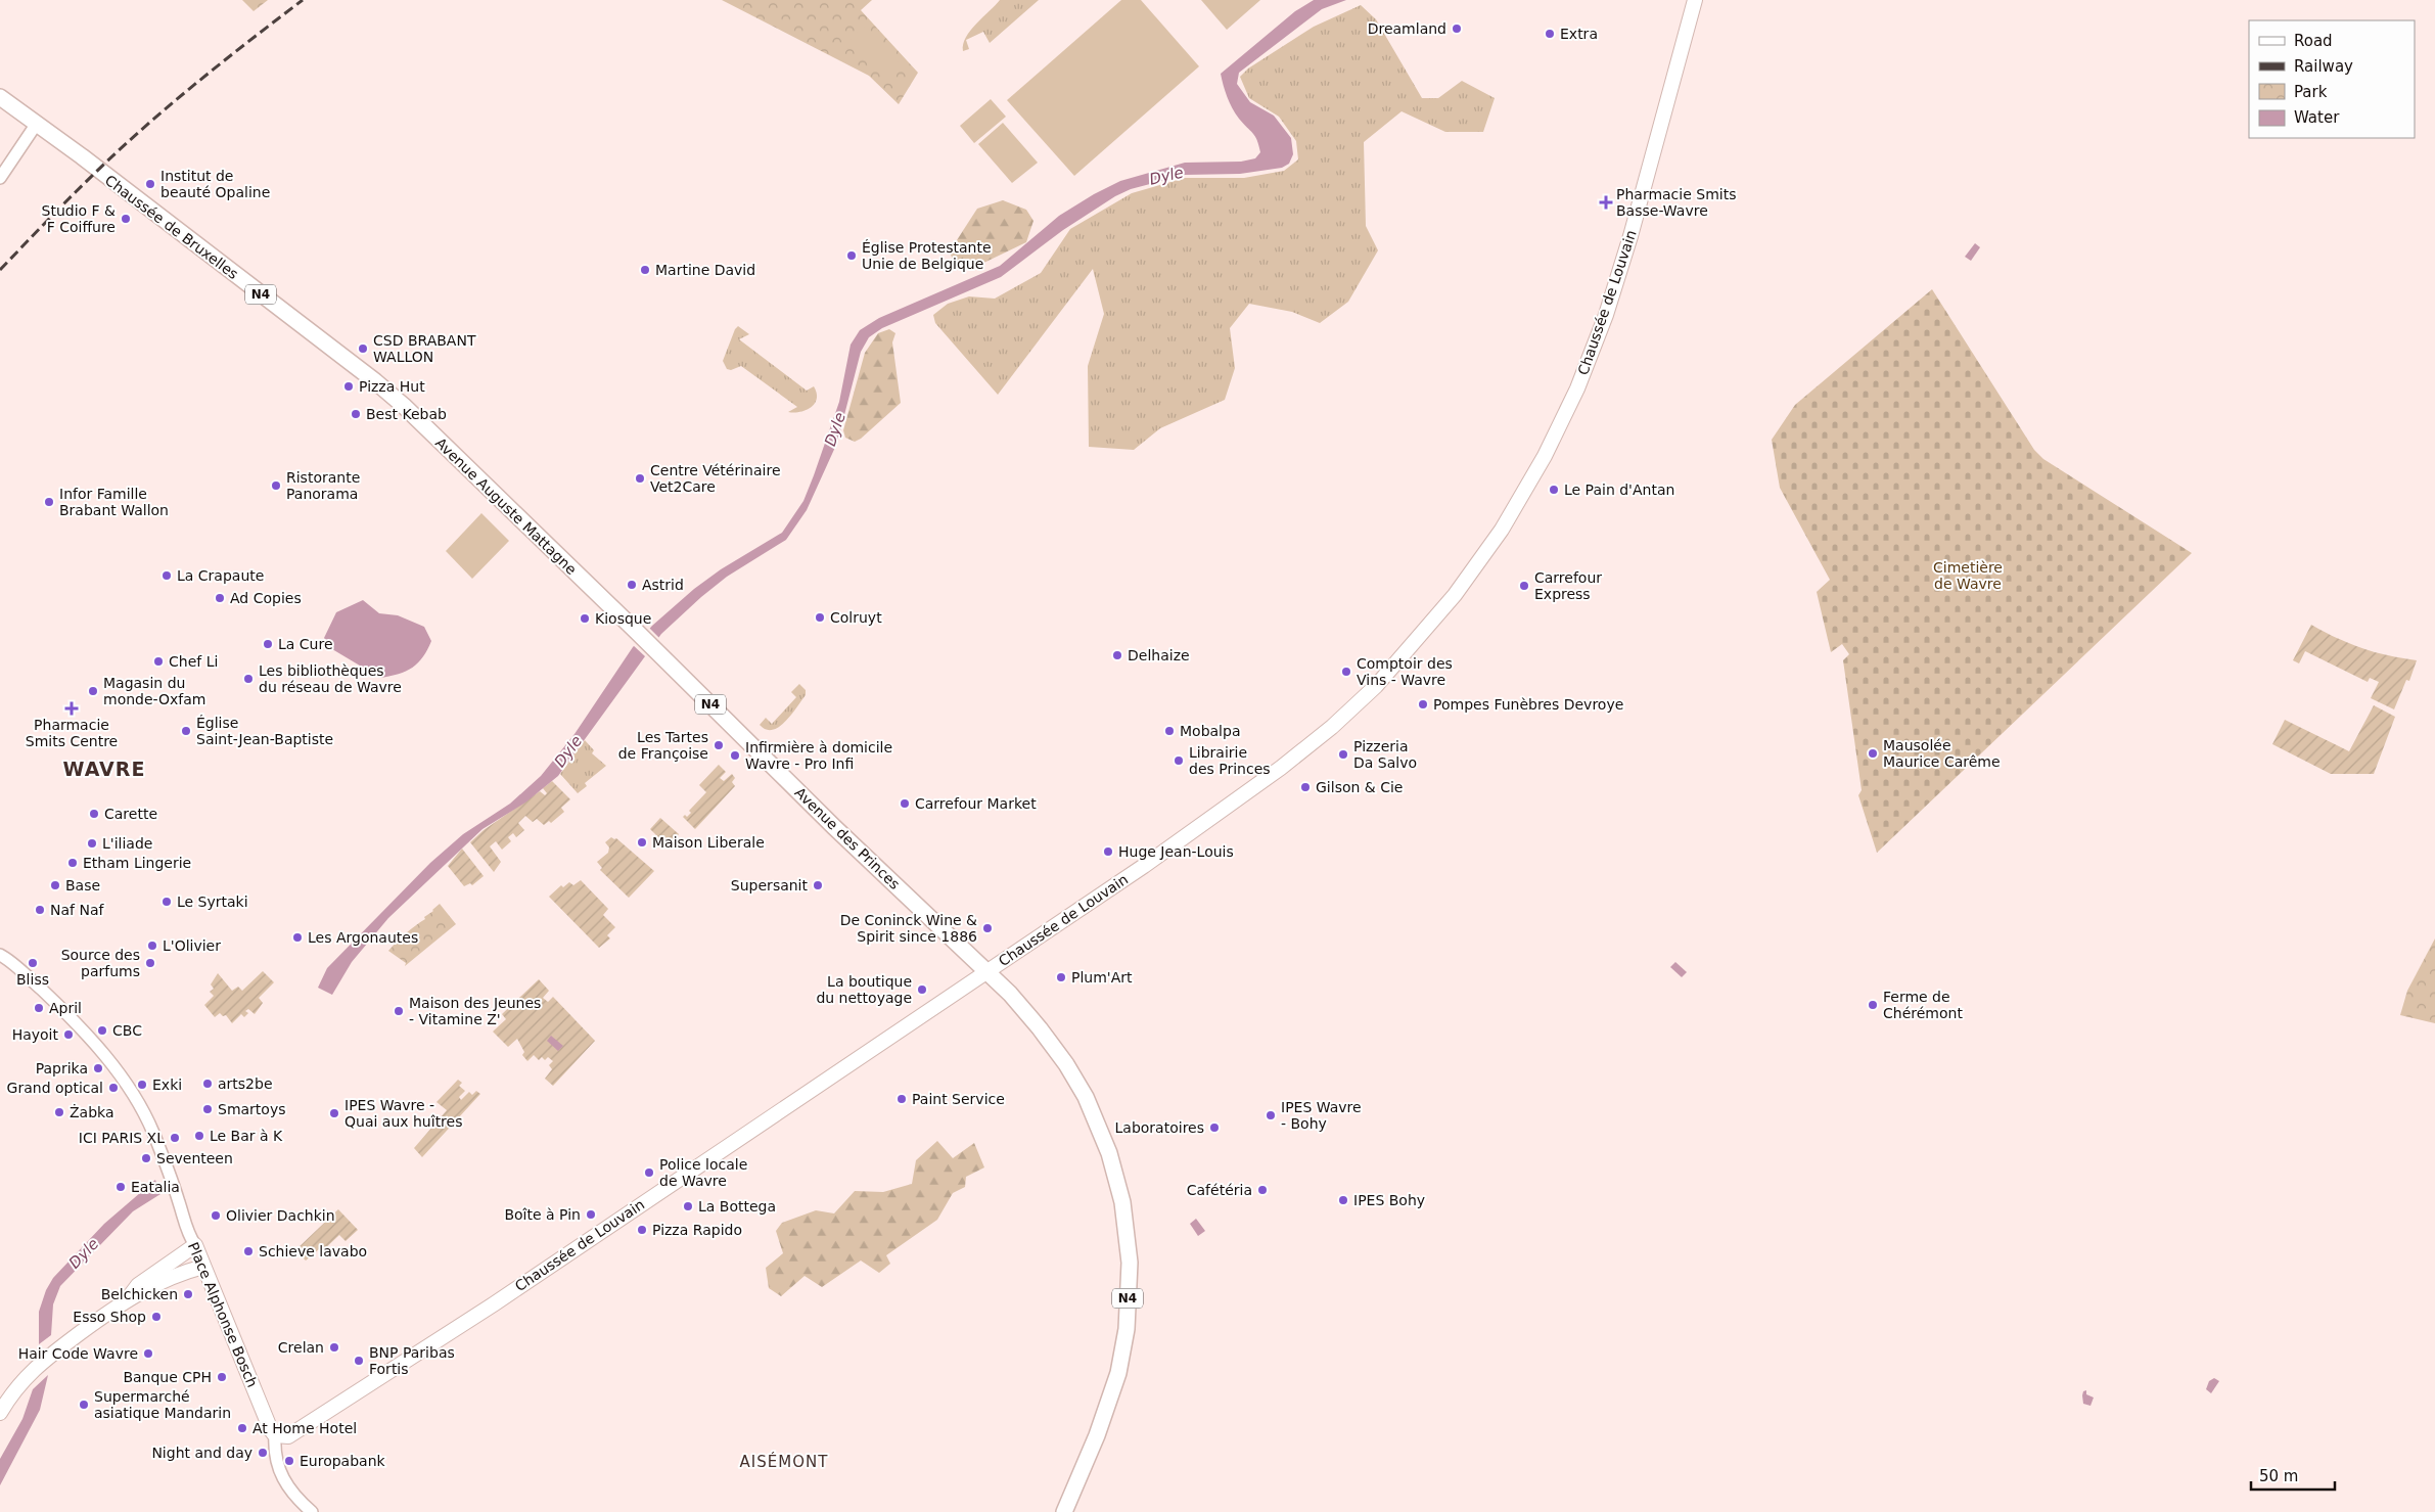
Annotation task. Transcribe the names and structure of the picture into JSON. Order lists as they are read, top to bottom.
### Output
{
  "streets": {
    "main road": [
      "Chaussée de Bruxelles",
      "N4",
      "Chaussée de Louvain",
      "Avenue Auguste Mattagne",
      "Avenue des Princes",
      "Place Alphonse Bosch"
    ]
  },
  "crossings": [
    ["Chaussée de Bruxelles", "Avenue Auguste Mattagne"],
    ["N4", "Chaussée de Louvain"],
    ["N4", "Avenue des Princes"],
    ["Chaussée de Louvain", "Avenue des Princes"],
    ["Chaussée de Louvain", "Place Alphonse Bosch"],
    ["Avenue Auguste Mattagne", "Avenue des Princes"]
  ],
  "districts": ["WAVRE", "AISÉMONT"],
  "water": ["Dyle"],
  "parks": ["Cimetière de Wavre"],
  "places": {
    "other": [
      "Dreamland",
      "Extra",
      "Institut de beauté Opaline",
      "Studio F & F Coiffure",
      "Église Protestante Unie de Belgique",
      "Martine David",
      "CSD BRABANT WALLON",
      "Pizza Hut",
      "Best Kebab",
      "Centre Vétérinaire Vet2Care",
      "Ristorante Panorama",
      "Le Pain d'Antan",
      "Infor Famille Brabant Wallon",
      "La Crapaute",
      "Astrid",
      "Carrefour Express",
      "Ad Copies",
      "Colruyt",
      "Kiosque",
      "La Cure",
      "Delhaize",
      "Chef Li",
      "Comptoir des Vins - Wavre",
      "Les bibliothèques du réseau de Wavre",
      "Magasin du monde-Oxfam",
      "Pompes Funèbres Devroye",
      "Église Saint-Jean-Baptiste",
      "Mobalpa",
      "Les Tartes de Françoise",
      "Mausolée Maurice Carême",
      "Pizzeria Da Salvo",
      "Infirmière à domicile Wavre - Pro Infi",
      "Librairie des Princes",
      "Gilson & Cie",
      "Carrefour Market",
      "Carette",
      "Maison Liberale",
      "L'iliade",
      "Huge Jean-Louis",
      "Etham Lingerie",
      "Base",
      "Supersanit",
      "Le Syrtaki",
      "Naf Naf",
      "De Coninck Wine & Spirit since 1886",
      "Les Argonautes",
      "L'Olivier",
      "Bliss",
      "Source des parfums",
      "Plum'Art",
      "La boutique du nettoyage",
      "Ferme de Chérémont",
      "April",
      "Maison des Jeunes - Vitamine Z'",
      "CBC",
      "Hayoit",
      "Paprika",
      "arts2be",
      "Exki",
      "Grand optical",
      "Paint Service",
      "Smartoys",
      "Żabka",
      "IPES Wavre - Quai aux huîtres",
      "IPES Wavre - Bohy",
      "Laboratoires",
      "Le Bar à K",
      "ICI PARIS XL",
      "Seventeen",
      "Police locale de Wavre",
      "Eatalia",
      "Cafétéria",
      "IPES Bohy",
      "La Bottega",
      "Boîte à Pin",
      "Olivier Dachkin",
      "Pizza Rapido",
      "Schieve lavabo",
      "Belchicken",
      "Esso Shop",
      "Crelan",
      "Hair Code Wavre",
      "BNP Paribas Fortis",
      "Banque CPH",
      "Supermarché asiatique Mandarin",
      "At Home Hotel",
      "Night and day",
      "Europabank"
    ],
    "health": ["Pharmacie Smits Basse-Wavre", "Pharmacie Smits Centre"]
  },
  "legend": [
    "Road",
    "Railway",
    "Park",
    "Water"
  ],
  "scale_bar": "50 m"
}
